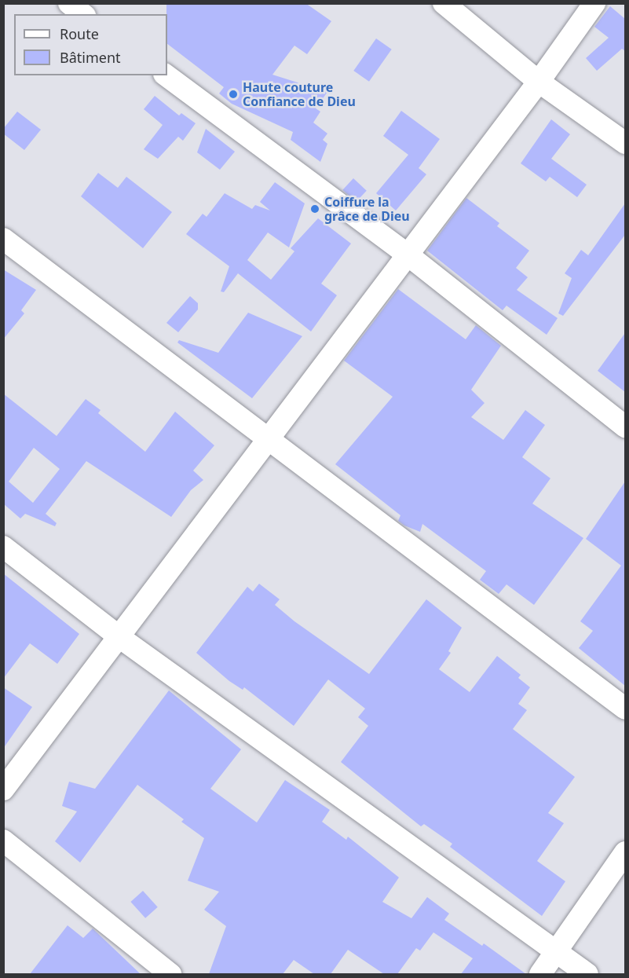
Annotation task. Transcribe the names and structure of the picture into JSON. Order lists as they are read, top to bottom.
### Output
{
  "places": ["Haute couture Confiance de Dieu", "Coiffure la grâce de Dieu"],
  "legend": ["Route", "Bâtiment"]
}
